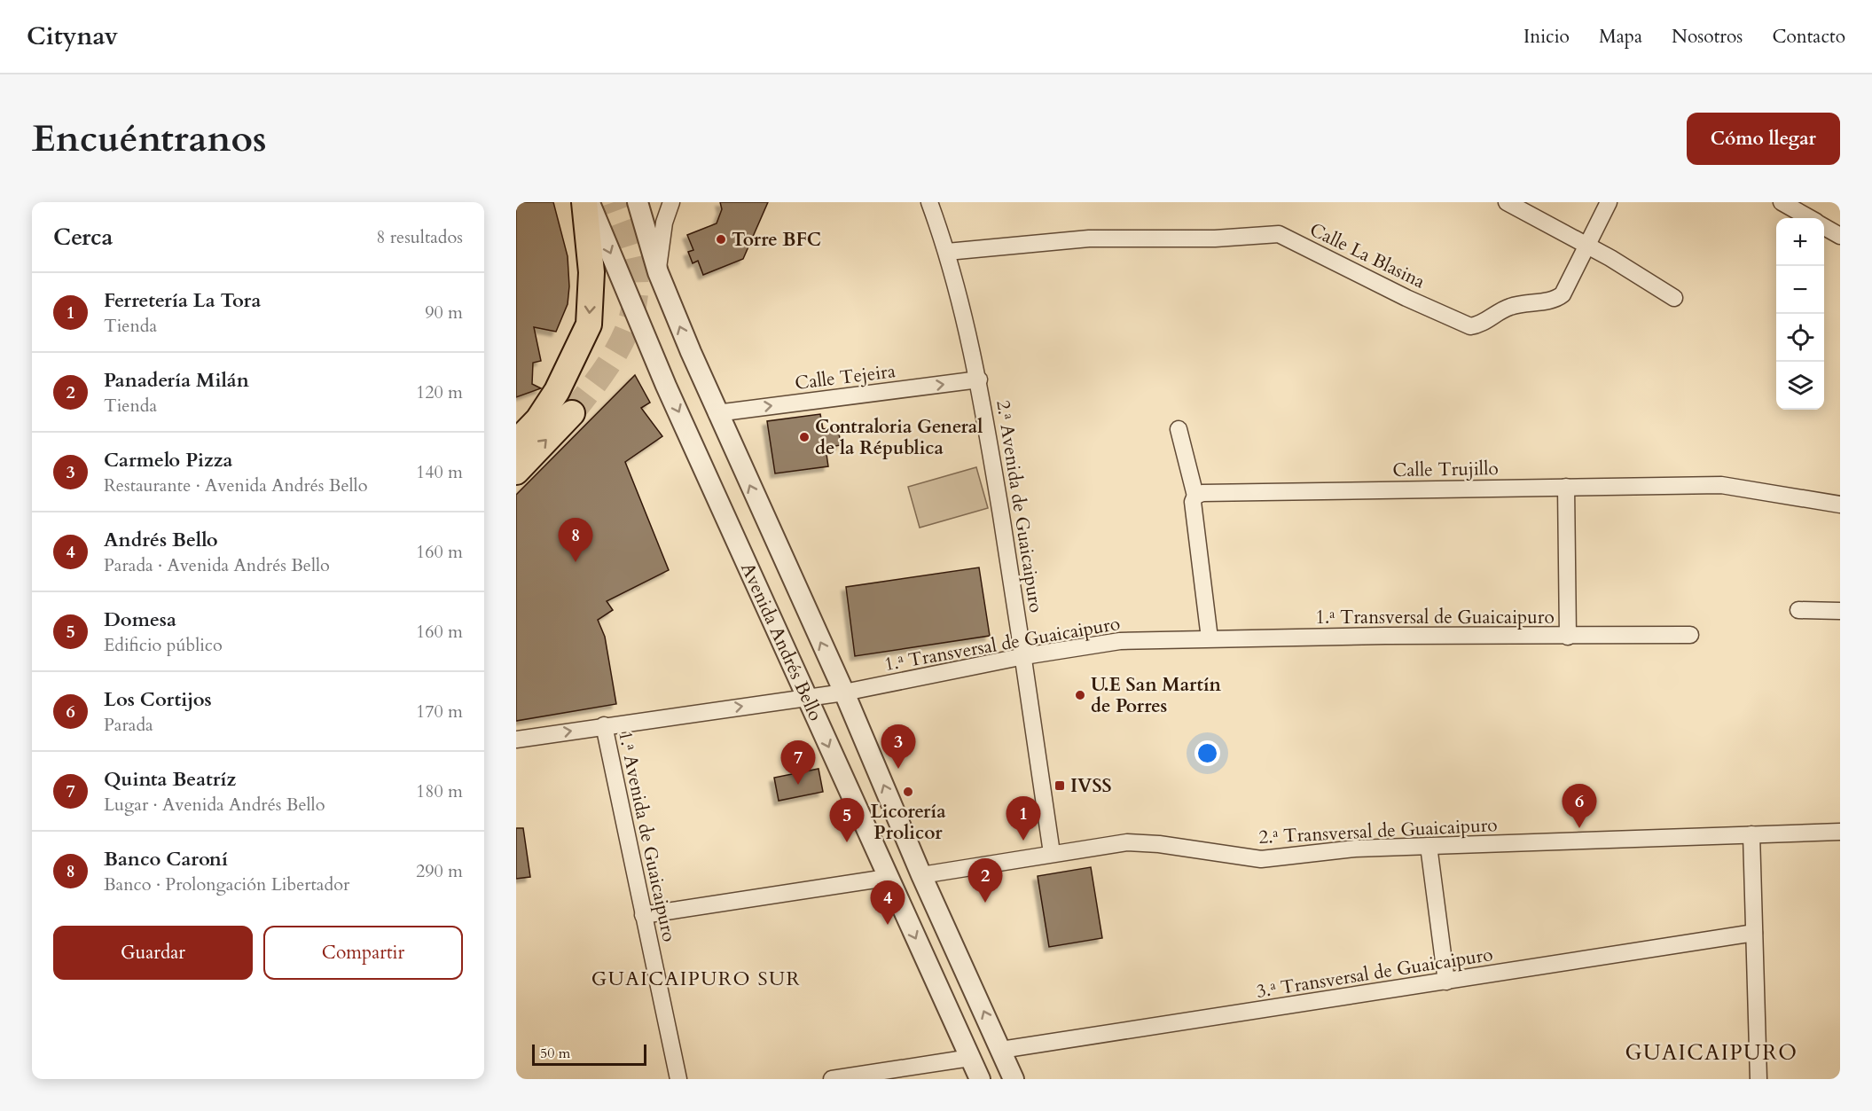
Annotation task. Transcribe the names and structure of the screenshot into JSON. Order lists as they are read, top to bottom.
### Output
{
  "streets": {
    "street": [
      "Calle La Blasina",
      "Calle Tejeira",
      "Calle Trujillo",
      "2.ª Avenida de Guaicaipuro",
      "1.ª Transversal de Guaicaipuro",
      "Avenida Andrés Bello",
      "2.ª Transversal de Guaicaipuro",
      "1.ª Avenida de Guaicaipuro",
      "3.ª Transversal de Guaicaipuro"
    ]
  },
  "crossings": [
    ["Calle La Blasina", "2.ª Avenida de Guaicaipuro"],
    ["Calle Tejeira", "2.ª Avenida de Guaicaipuro"],
    ["Calle Tejeira", "Avenida Andrés Bello"],
    ["2.ª Avenida de Guaicaipuro", "1.ª Transversal de Guaicaipuro"],
    ["2.ª Avenida de Guaicaipuro", "2.ª Transversal de Guaicaipuro"],
    ["1.ª Transversal de Guaicaipuro", "Avenida Andrés Bello"],
    ["1.ª Transversal de Guaicaipuro", "1.ª Avenida de Guaicaipuro"],
    ["Avenida Andrés Bello", "2.ª Transversal de Guaicaipuro"],
    ["Avenida Andrés Bello", "3.ª Transversal de Guaicaipuro"]
  ],
  "one_way": ["Calle Tejeira"],
  "districts": ["GUAICAIPURO SUR", "GUAICAIPURO"],
  "places": {
    "other": [
      "Torre BFC",
      "Contraloria General de la Républica",
      "U.E San Martín de Porres",
      "Licorería Prolicor"
    ],
    "transit": ["IVSS"]
  },
  "scale_bar": "50 m",
  "page": {
    "header": "Citynav",
    "nav": [
      "Inicio",
      "Mapa",
      "Nosotros",
      "Contacto"
    ],
    "buttons": [
      "Cómo llegar",
      ["Guardar", "Compartir"]
    ],
    "title": "Encuéntranos",
    "heading": ["Cerca", "8 resultados"],
    "map_buttons": ["+", "−"],
    "list": [
      {
        "mark": "1",
        "name": "Ferretería La Tora",
        "note": "Tienda",
        "value": "90 m"
      },
      {
        "mark": "2",
        "name": "Panadería Milán",
        "note": "Tienda",
        "value": "120 m"
      },
      {
        "mark": "3",
        "name": "Carmelo Pizza",
        "note": "Restaurante · Avenida Andrés Bello",
        "value": "140 m"
      },
      {
        "mark": "4",
        "name": "Andrés Bello",
        "note": "Parada · Avenida Andrés Bello",
        "value": "160 m"
      },
      {
        "mark": "5",
        "name": "Domesa",
        "note": "Edificio público",
        "value": "160 m"
      },
      {
        "mark": "6",
        "name": "Los Cortijos",
        "note": "Parada",
        "value": "170 m"
      },
      {
        "mark": "7",
        "name": "Quinta Beatríz",
        "note": "Lugar · Avenida Andrés Bello",
        "value": "180 m"
      },
      {
        "mark": "8",
        "name": "Banco Caroní",
        "note": "Banco · Prolongación Libertador",
        "value": "290 m"
      }
    ],
    "pins": [
      "8",
      "3",
      "7",
      "6",
      "1",
      "5",
      "2",
      "4"
    ],
    "scale": "50 m"
  }
}
